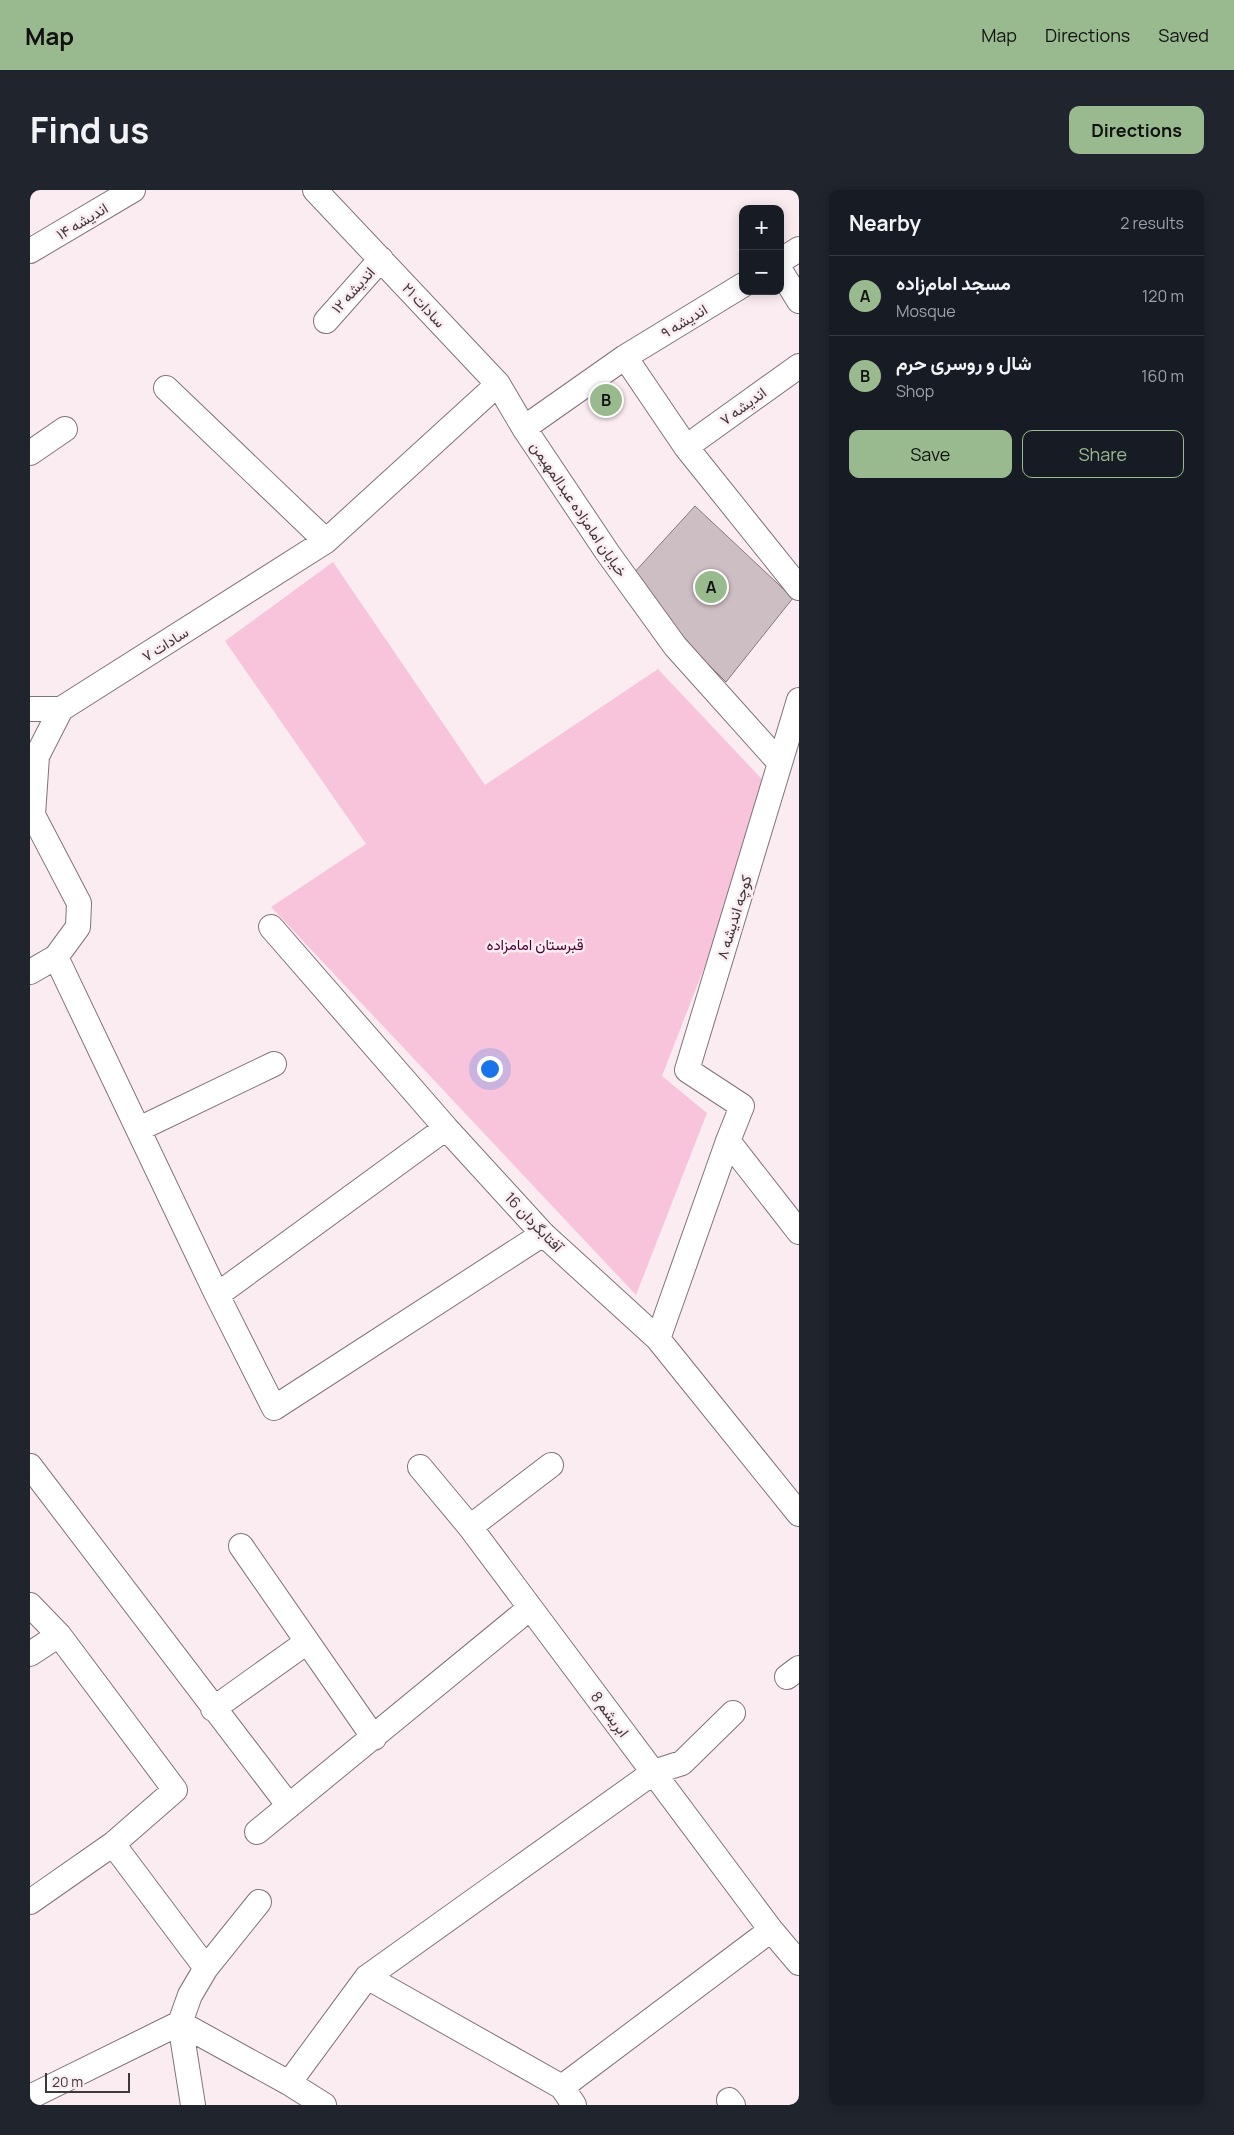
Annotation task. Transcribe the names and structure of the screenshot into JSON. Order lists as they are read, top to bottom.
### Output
{
  "streets": {
    "street": [
      "اندیشه ۱۴",
      "اندیشه ۱۲",
      "سادات ۲۱",
      "اندیشه ۹",
      "اندیشه ۷",
      "خیابان امامزاده عبدالمهیمن",
      "سادات ۷",
      "کوچه اندیشه ۸",
      "آفتابگردان 16",
      "ابریشم 8"
    ]
  },
  "crossings": [
    ["اندیشه ۱۲", "سادات ۲۱"],
    ["سادات ۲۱", "خیابان امامزاده عبدالمهیمن"],
    ["سادات ۲۱", "سادات ۷"],
    ["اندیشه ۹", "خیابان امامزاده عبدالمهیمن"],
    ["خیابان امامزاده عبدالمهیمن", "کوچه اندیشه ۸"]
  ],
  "parks": ["قبرستان امامزاده"],
  "scale_bar": "20 m",
  "page": {
    "header": "Map",
    "nav": ["Map", "Directions", "Saved"],
    "title": "Find us",
    "buttons": [
      "Directions",
      ["Save", "Share"]
    ],
    "heading": ["Nearby", "2 results"],
    "map_buttons": ["+", "−"],
    "list": [
      {
        "mark": "A",
        "name": "مسجد امام‌زاده",
        "note": "Mosque",
        "value": "120 m"
      },
      {
        "mark": "B",
        "name": "شال و روسری حرم",
        "note": "Shop",
        "value": "160 m"
      }
    ],
    "pins": ["B", "A"],
    "scale": "20 m"
  }
}
